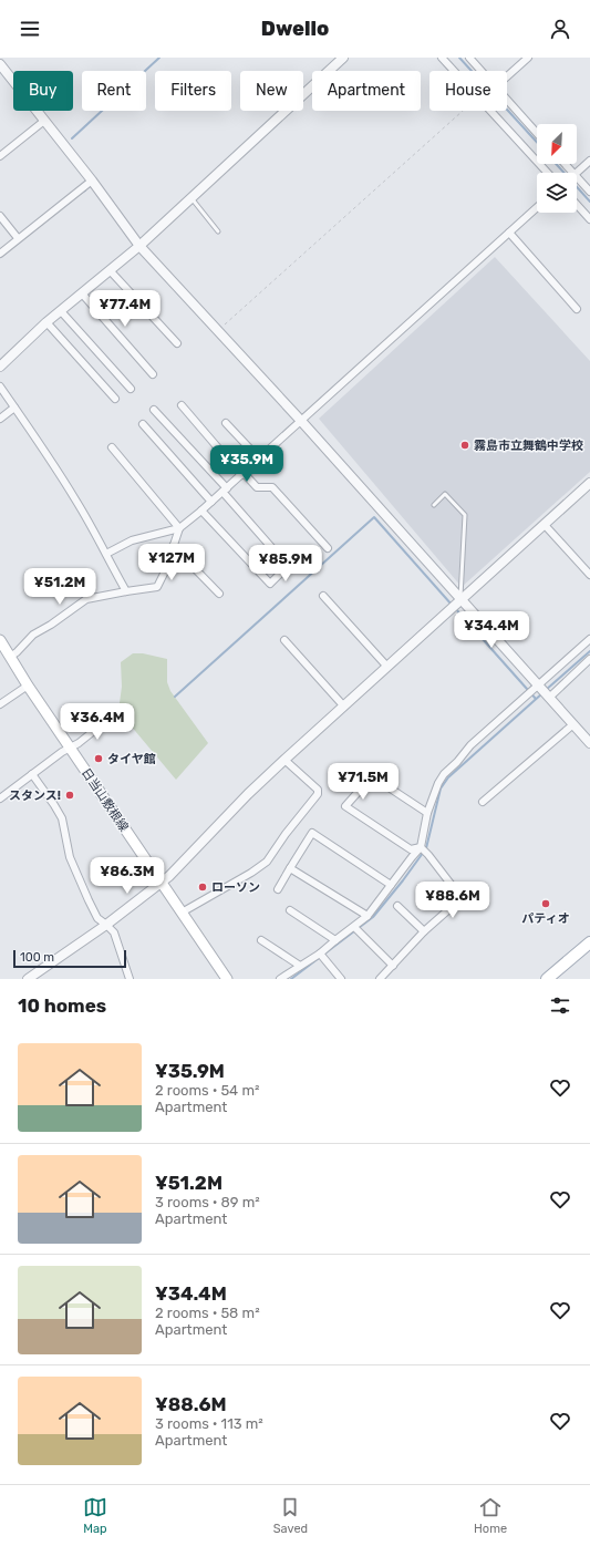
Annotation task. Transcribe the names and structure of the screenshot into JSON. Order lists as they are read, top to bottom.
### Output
{
  "streets": {
    "main road": ["日当山敷根線"]
  },
  "places": [
    "霧島市立舞鶴中学校",
    "タイヤ館",
    "スタンス!",
    "ローソン",
    "パティオ"
  ],
  "scale_bar": "100 m",
  "north": "bottom left",
  "page": {
    "header": "Dwello",
    "chip": [
      "Buy",
      "Rent",
      "Filters",
      "New",
      "Apartment",
      "House"
    ],
    "price": [
      "¥77.4M",
      "¥35.9M",
      "¥127M",
      "¥85.9M",
      "¥51.2M",
      "¥34.4M",
      "¥36.4M",
      "¥71.5M",
      "¥86.3M",
      "¥88.6M"
    ],
    "scale": "100 m",
    "heading": "10 homes",
    "list": [
      {
        "name": "¥35.9M",
        "note": "2 rooms · 54 m² · Apartment"
      },
      {
        "name": "¥51.2M",
        "note": "3 rooms · 89 m² · Apartment"
      },
      {
        "name": "¥34.4M",
        "note": "2 rooms · 58 m² · Apartment"
      },
      {
        "name": "¥88.6M",
        "note": "3 rooms · 113 m² · Apartment"
      }
    ],
    "tabs": ["Map", "Saved", "Home"]
  }
}
